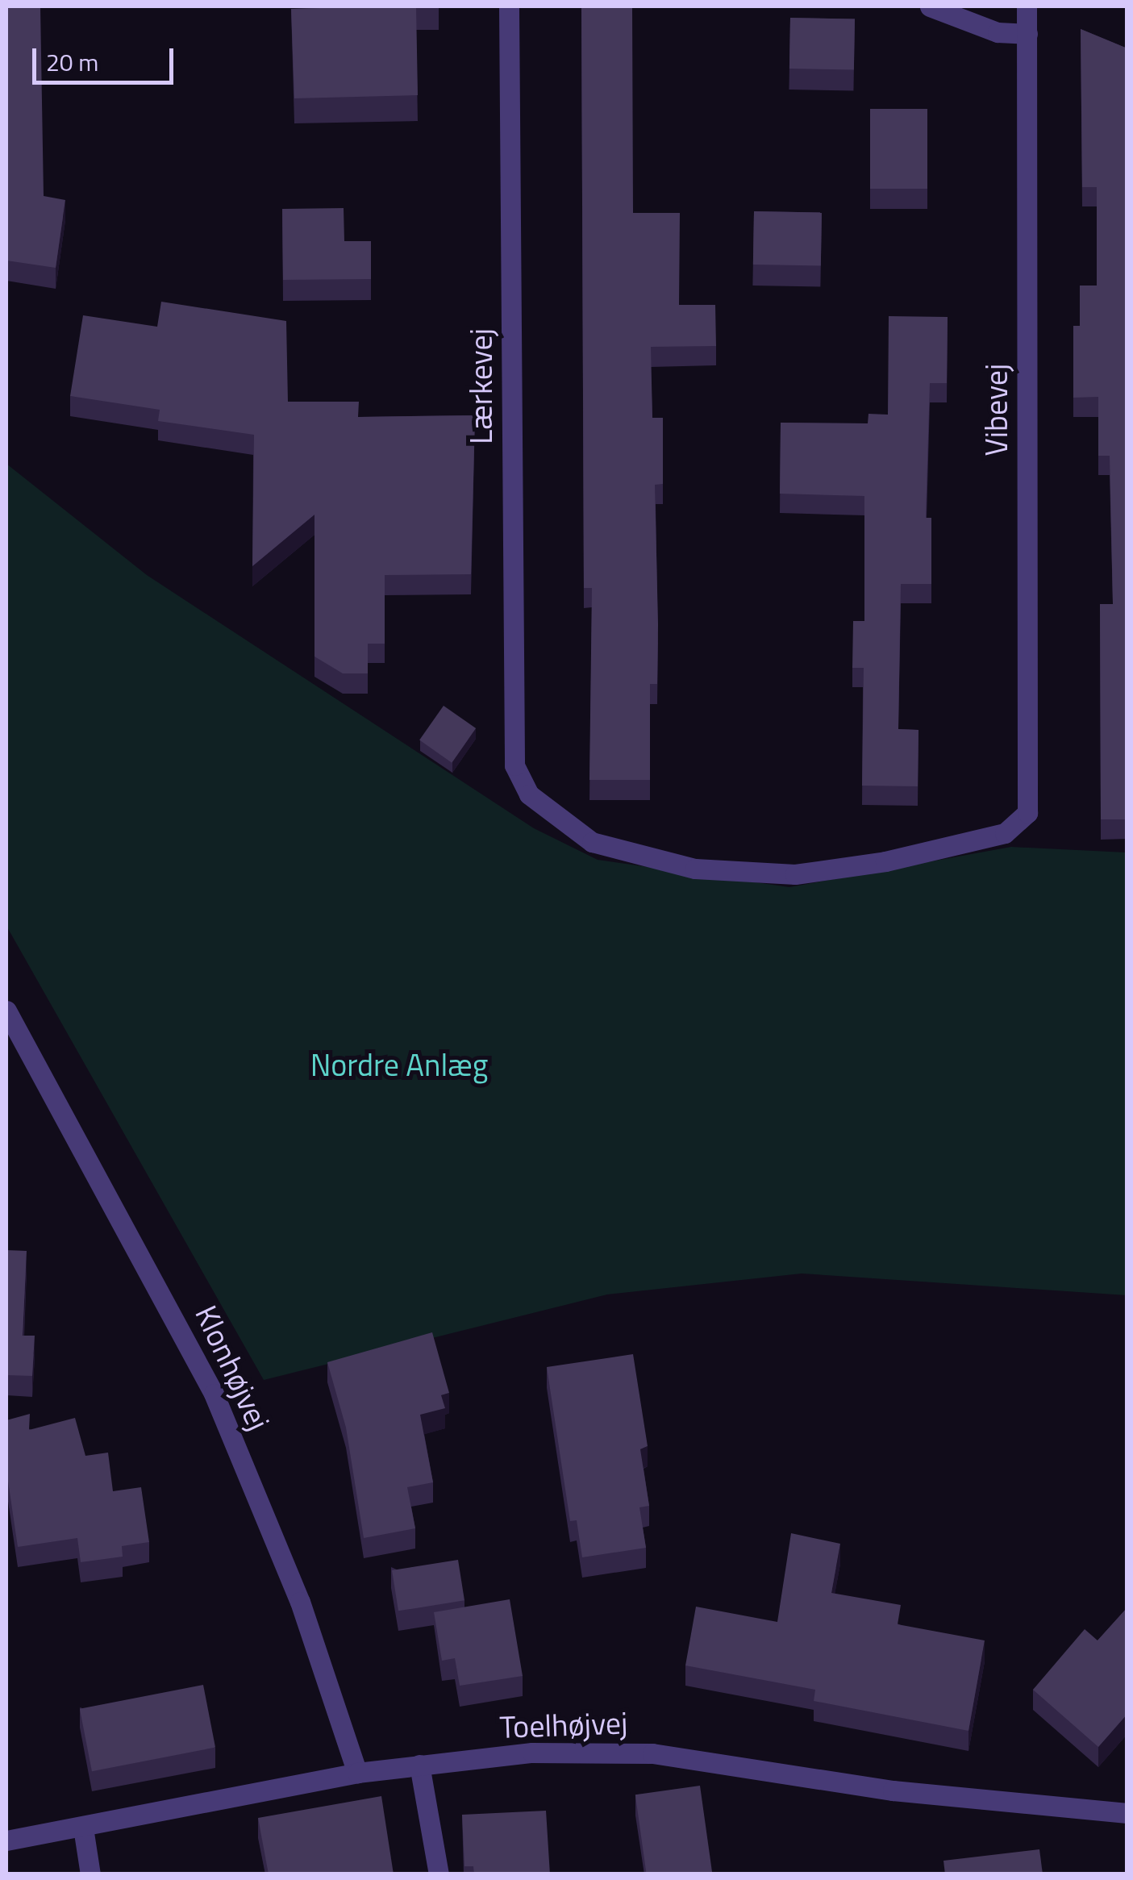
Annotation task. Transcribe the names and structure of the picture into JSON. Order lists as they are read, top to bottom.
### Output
{
  "streets": {
    "street": [
      "Lærkevej",
      "Vibevej",
      "Klonhøjvej",
      "Toelhøjvej"
    ]
  },
  "crossings": [
    ["Lærkevej", "Vibevej"],
    ["Klonhøjvej", "Toelhøjvej"]
  ],
  "parks": ["Nordre Anlæg"],
  "scale_bar": "20 m"
}
